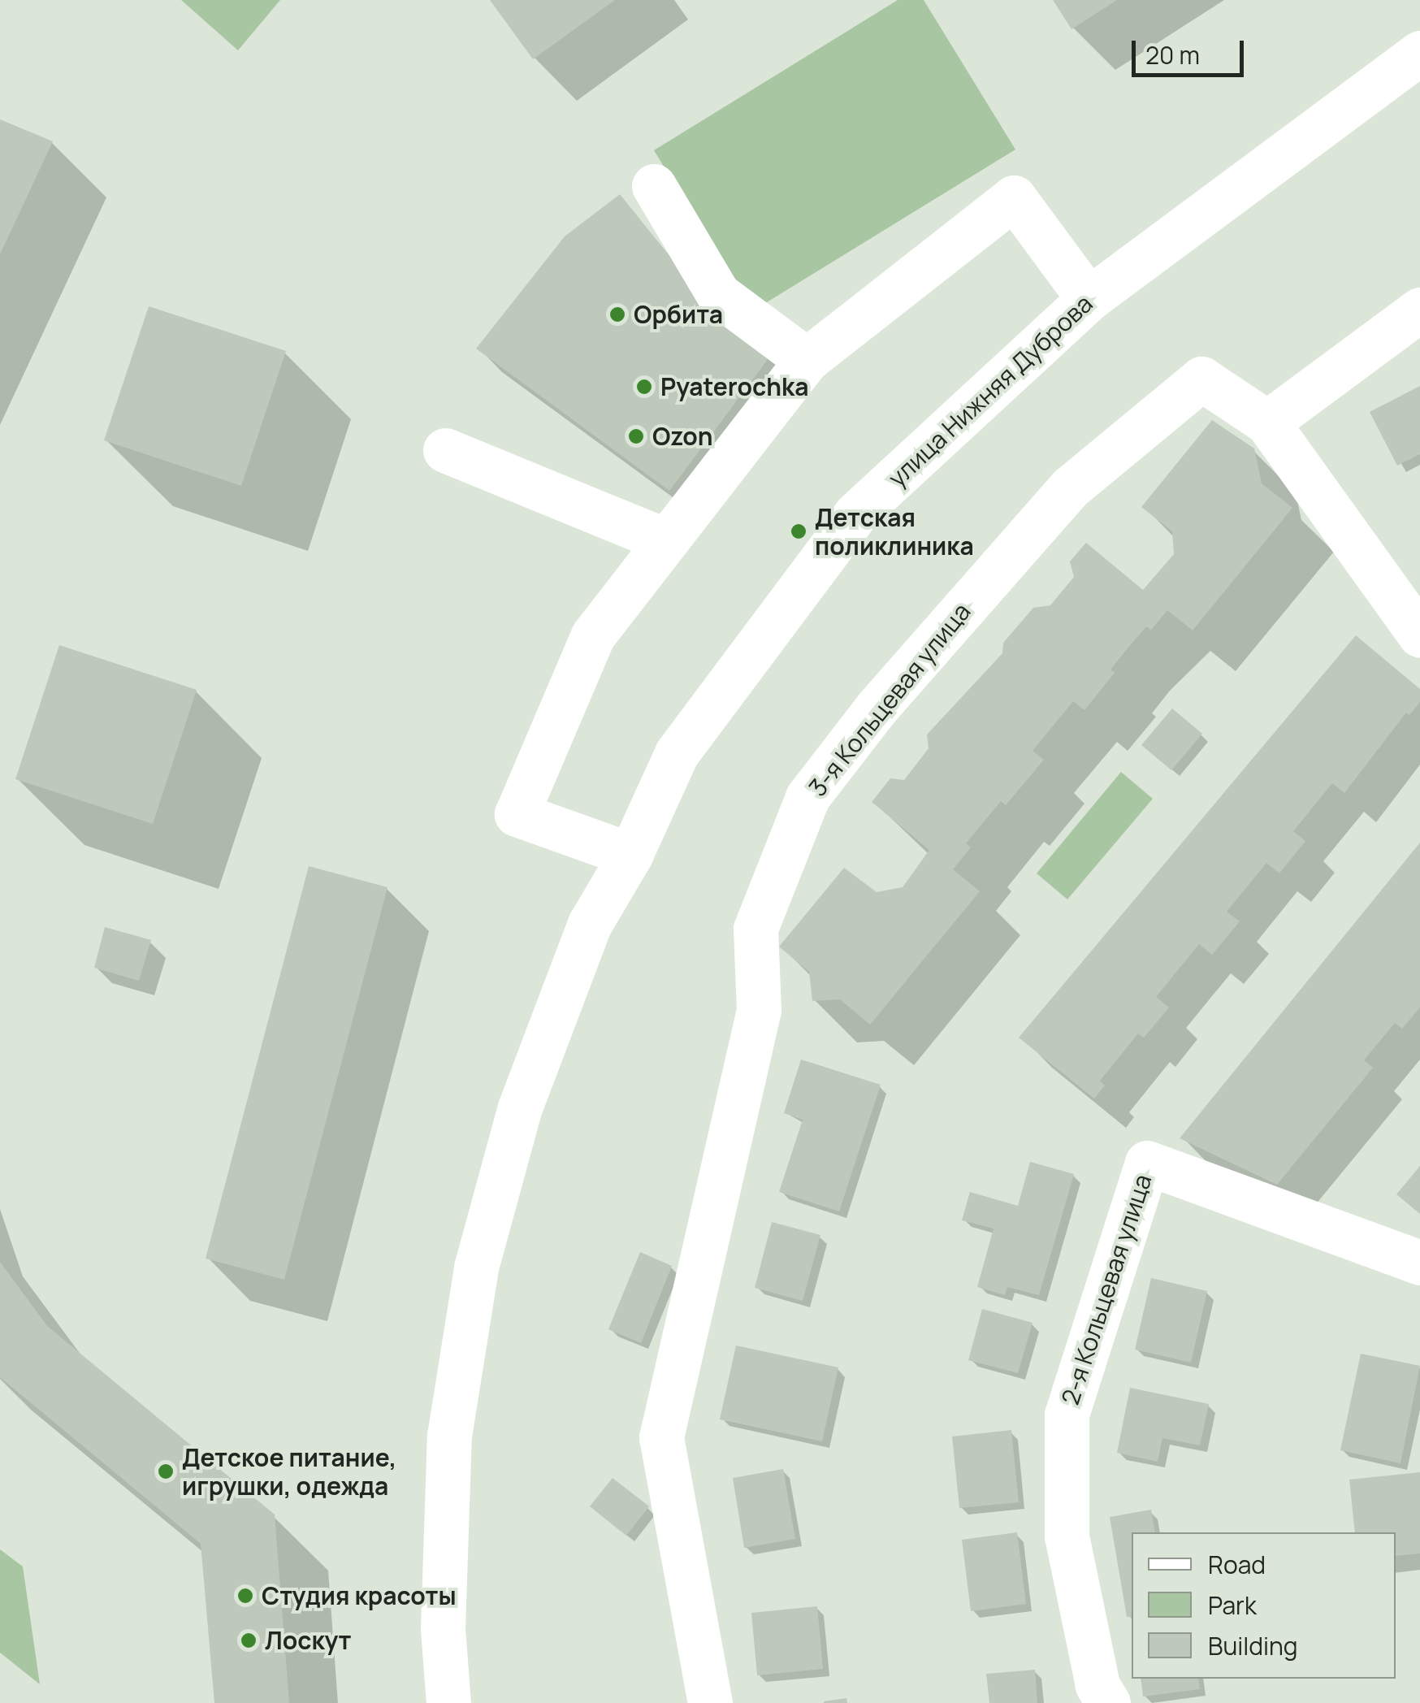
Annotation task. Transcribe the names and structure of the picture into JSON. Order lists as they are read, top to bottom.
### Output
{
  "streets": {
    "street": ["улица Нижняя Дуброва", "3-я Кольцевая улица", "2-я Кольцевая улица"]
  },
  "places": [
    "Орбита",
    "Pyaterochka",
    "Ozon",
    "Детская поликлиника",
    "Детское питание, игрушки, одежда",
    "Студия красоты",
    "Лоскут"
  ],
  "legend": ["Road", "Park", "Building"],
  "scale_bar": "20 m"
}
